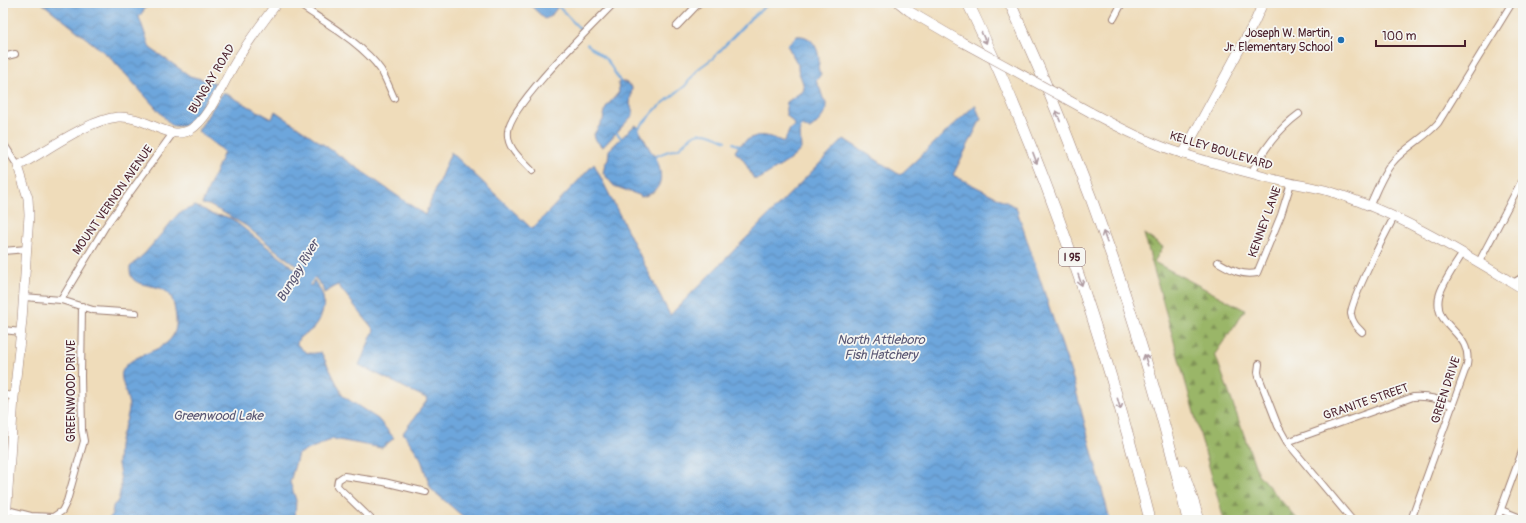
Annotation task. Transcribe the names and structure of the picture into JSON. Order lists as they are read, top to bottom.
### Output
{
  "streets": {
    "highway": ["I 95"],
    "street": [
      "BUNGAY ROAD",
      "KELLEY BOULEVARD",
      "MOUNT VERNON AVENUE",
      "KENNEY LANE",
      "GREEN DRIVE",
      "GREENWOOD DRIVE",
      "GRANITE STREET"
    ]
  },
  "crossings": [
    ["BUNGAY ROAD", "MOUNT VERNON AVENUE"],
    ["KELLEY BOULEVARD", "KENNEY LANE"],
    ["KELLEY BOULEVARD", "GREEN DRIVE"],
    ["GREEN DRIVE", "GRANITE STREET"]
  ],
  "water": ["Bungay River", "North Attleboro Fish Hatchery", "Greenwood Lake"],
  "places": ["Joseph W. Martin, Jr. Elementary School"],
  "scale_bar": "100 m"
}
